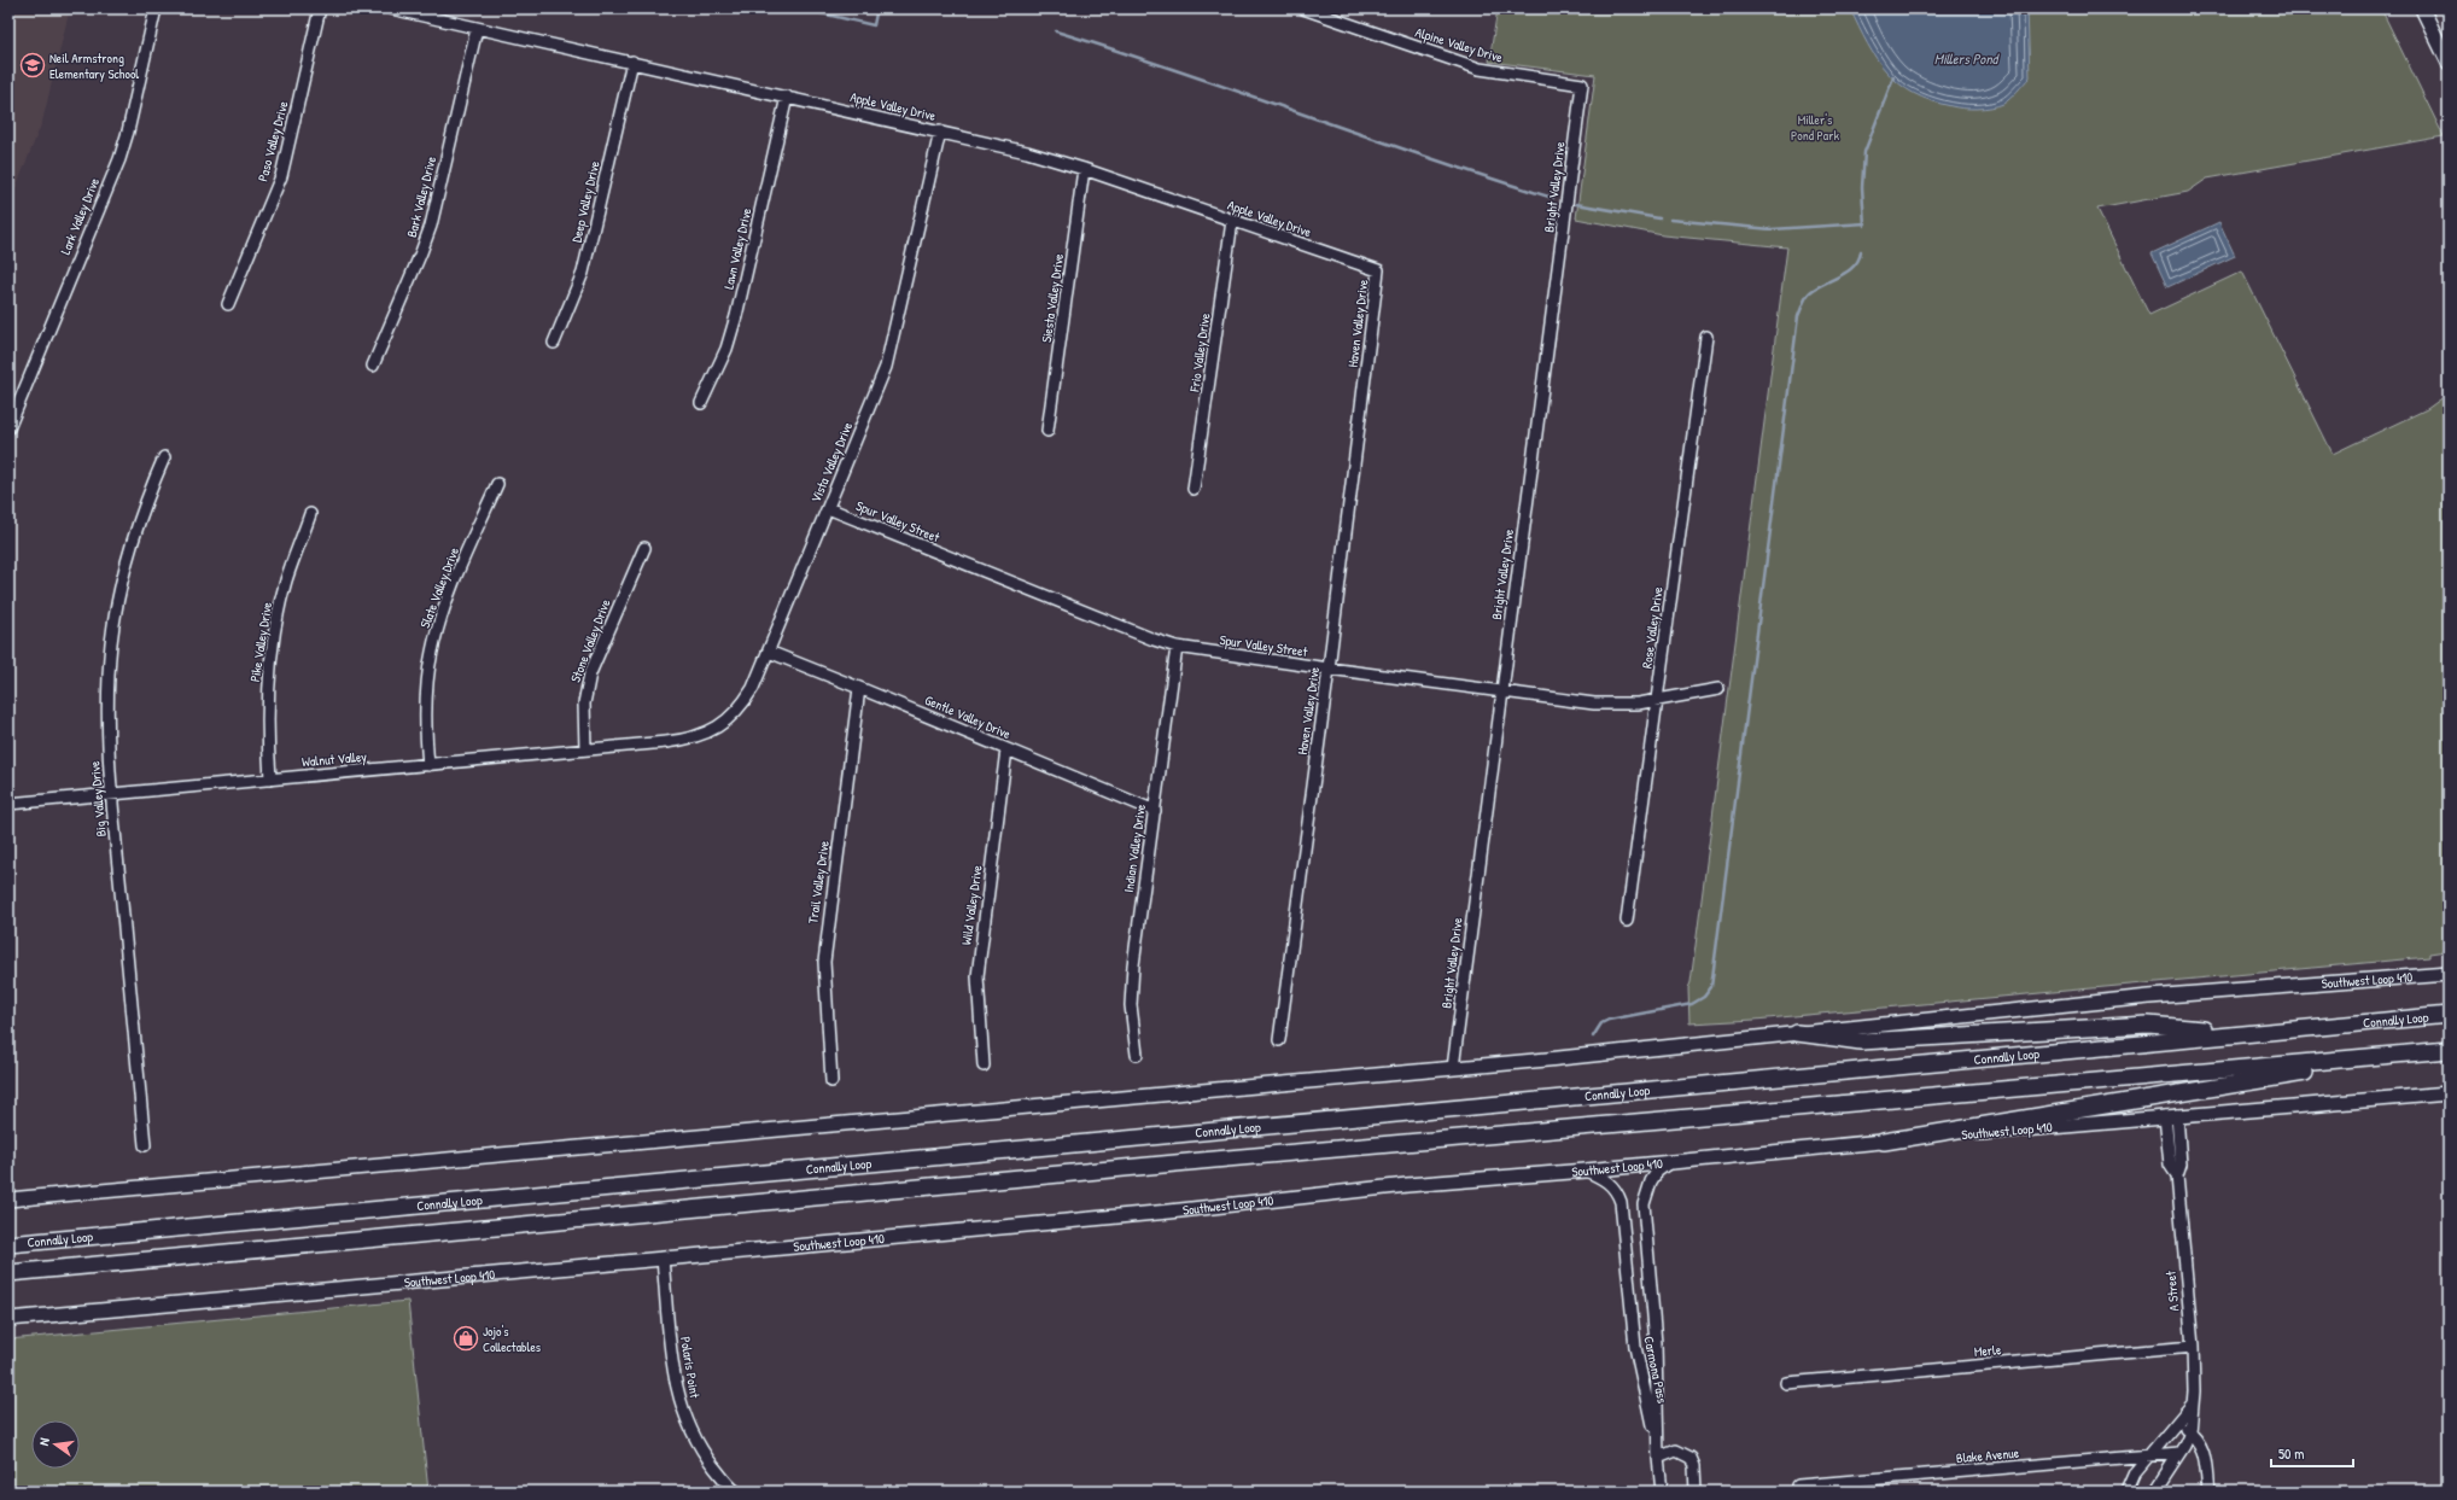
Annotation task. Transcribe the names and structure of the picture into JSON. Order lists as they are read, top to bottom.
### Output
{
  "streets": {
    "highway": ["Connally Loop"],
    "main road": ["Southwest Loop 410"],
    "street": [
      "Alpine Valley Drive",
      "Apple Valley Drive",
      "Paso Valley Drive",
      "Bright Valley Drive",
      "Bark Valley Drive",
      "Deep Valley Drive",
      "Lark Valley Drive",
      "Lawn Valley Drive",
      "Siesta Valley Drive",
      "Haven Valley Drive",
      "Frio Valley Drive",
      "Vista Valley Drive",
      "Spur Valley Street",
      "Slate Valley Drive",
      "Rose Valley Drive",
      "Stone Valley Drive",
      "Pike Valley Drive",
      "Gentle Valley Drive",
      "Walnut Valley",
      "Big Valley Drive",
      "Indian Valley Drive",
      "Trail Valley Drive",
      "Wild Valley Drive",
      "A Street",
      "Merle",
      "Polaris Point",
      "Carmona Pass",
      "Blake Avenue"
    ]
  },
  "crossings": [
    ["Alpine Valley Drive", "Bright Valley Drive"],
    ["Apple Valley Drive", "Bark Valley Drive"],
    ["Apple Valley Drive", "Deep Valley Drive"],
    ["Apple Valley Drive", "Lawn Valley Drive"],
    ["Apple Valley Drive", "Siesta Valley Drive"],
    ["Apple Valley Drive", "Haven Valley Drive"],
    ["Apple Valley Drive", "Frio Valley Drive"],
    ["Apple Valley Drive", "Vista Valley Drive"],
    ["Bright Valley Drive", "Spur Valley Street"],
    ["Bright Valley Drive", "Southwest Loop 410"],
    ["Haven Valley Drive", "Spur Valley Street"],
    ["Vista Valley Drive", "Spur Valley Street"],
    ["Vista Valley Drive", "Gentle Valley Drive"],
    ["Vista Valley Drive", "Walnut Valley"],
    ["Spur Valley Street", "Rose Valley Drive"],
    ["Spur Valley Street", "Indian Valley Drive"],
    ["Slate Valley Drive", "Walnut Valley"],
    ["Stone Valley Drive", "Walnut Valley"],
    ["Pike Valley Drive", "Walnut Valley"],
    ["Gentle Valley Drive", "Indian Valley Drive"],
    ["Gentle Valley Drive", "Trail Valley Drive"],
    ["Gentle Valley Drive", "Wild Valley Drive"],
    ["Walnut Valley", "Big Valley Drive"],
    ["Southwest Loop 410", "A Street"],
    ["Southwest Loop 410", "Polaris Point"],
    ["Southwest Loop 410", "Carmona Pass"],
    ["A Street", "Merle"],
    ["A Street", "Blake Avenue"]
  ],
  "water": ["Millers Pond"],
  "parks": ["Miller's Pond Park"],
  "places": {
    "school or university": ["Neil Armstrong Elementary School"],
    "shop": ["Jojo's Collectables"]
  },
  "scale_bar": "50 m",
  "north": "left"
}
